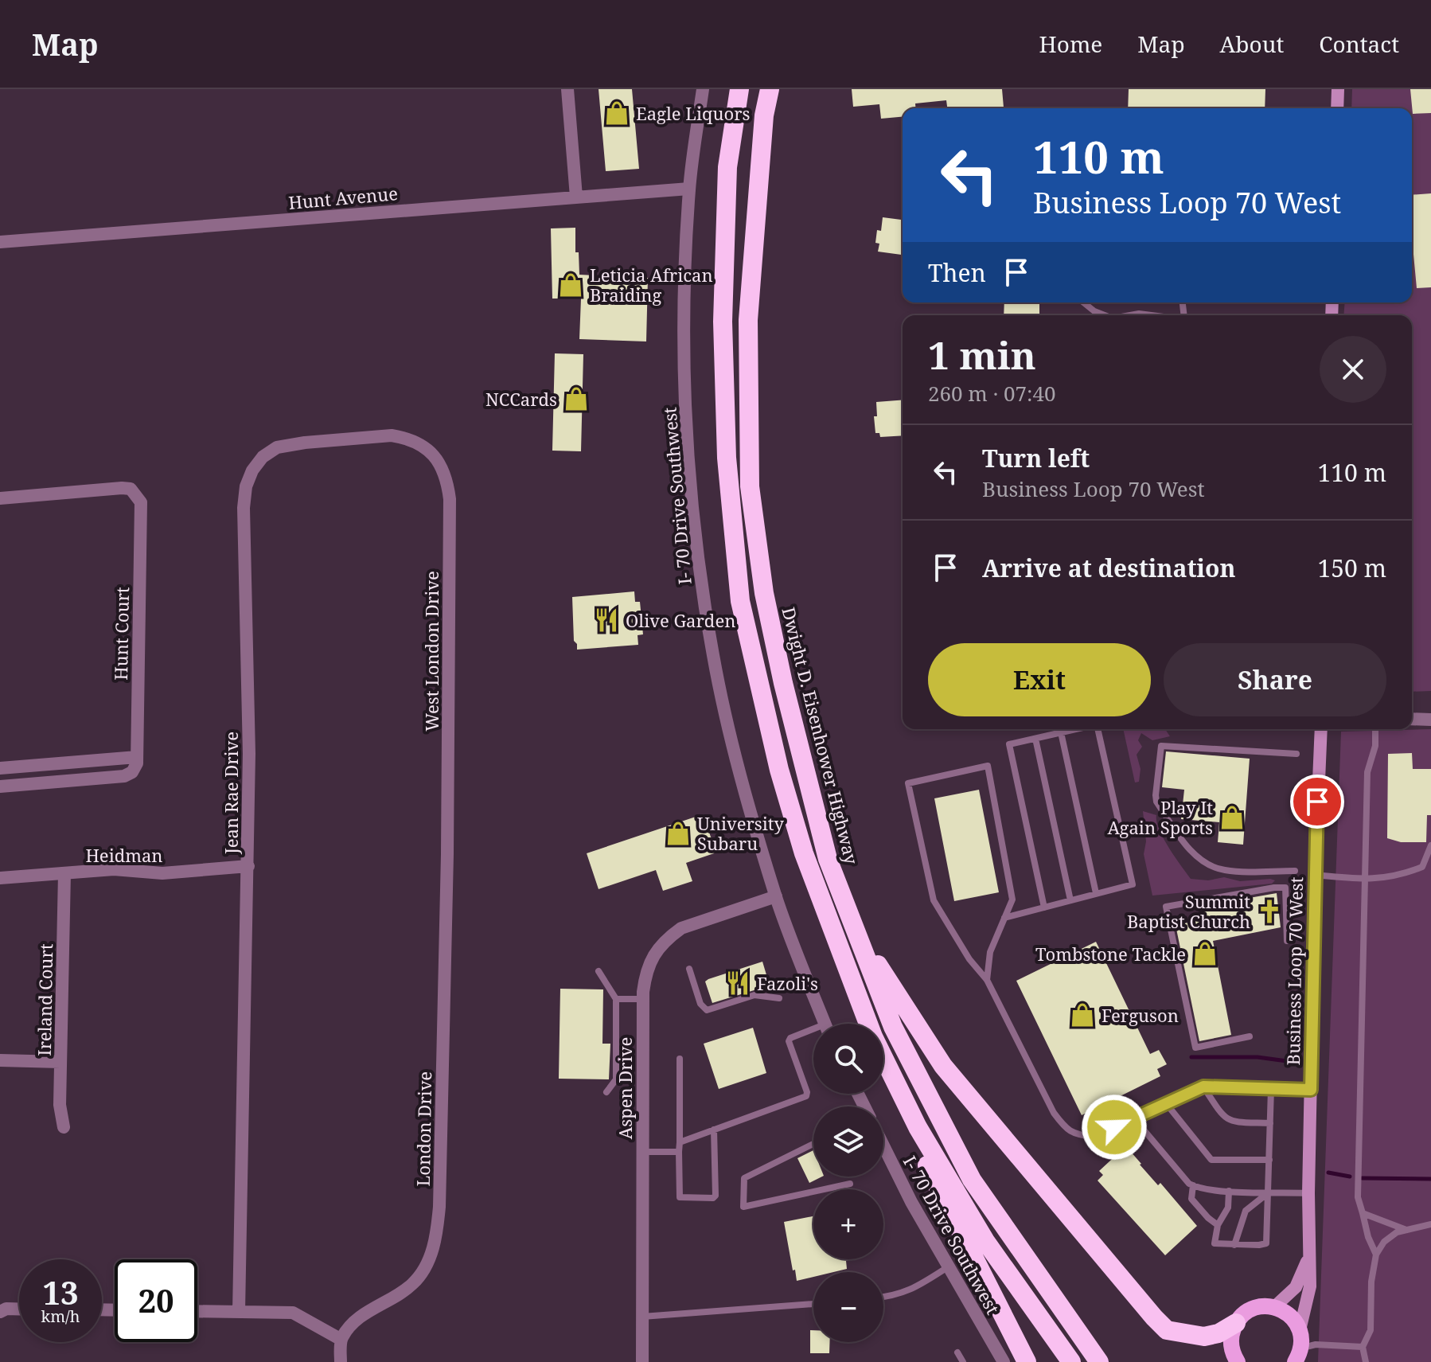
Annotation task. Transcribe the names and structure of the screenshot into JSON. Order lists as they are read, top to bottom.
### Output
{
  "streets": {
    "highway": ["Dwight D. Eisenhower Highway"],
    "main road": ["Business Loop 70 West"],
    "street": [
      "Hunt Avenue",
      "I- 70 Drive Southwest",
      "Hunt Court",
      "West London Drive",
      "Jean Rae Drive",
      "Heidman",
      "Ireland Court",
      "Aspen Drive",
      "London Drive"
    ]
  },
  "crossings": [
    ["Hunt Avenue", "I- 70 Drive Southwest"],
    ["I- 70 Drive Southwest", "Aspen Drive"],
    ["West London Drive", "Jean Rae Drive"],
    ["West London Drive", "London Drive"],
    ["Jean Rae Drive", "Heidman"],
    ["Heidman", "Ireland Court"]
  ],
  "places": {
    "shop": [
      "Eagle Liquors",
      "Leticia African Braiding",
      "NCCards",
      "Play It Again Sports",
      "University Subaru",
      "Tombstone Tackle",
      "Ferguson"
    ],
    "restaurant": ["Olive Garden", "Fazoli's"],
    "church": ["Summit Baptist Church"]
  },
  "page": {
    "header": "Map",
    "nav": [
      "Home",
      "Map",
      "About",
      "Contact"
    ],
    "turn": ["110 m", "Business Loop 70 West"],
    "then": "Then",
    "heading": ["1 min", "260 m · 07:40"],
    "list": [
      {
        "name": "Turn left",
        "note": "Business Loop 70 West",
        "value": "110 m"
      },
      {
        "name": "Arrive at destination",
        "value": "150 m"
      }
    ],
    "buttons": ["Exit", "Share"],
    "map_buttons": ["+", "−"],
    "speed": "13 km/h",
    "limit": "20"
  }
}
